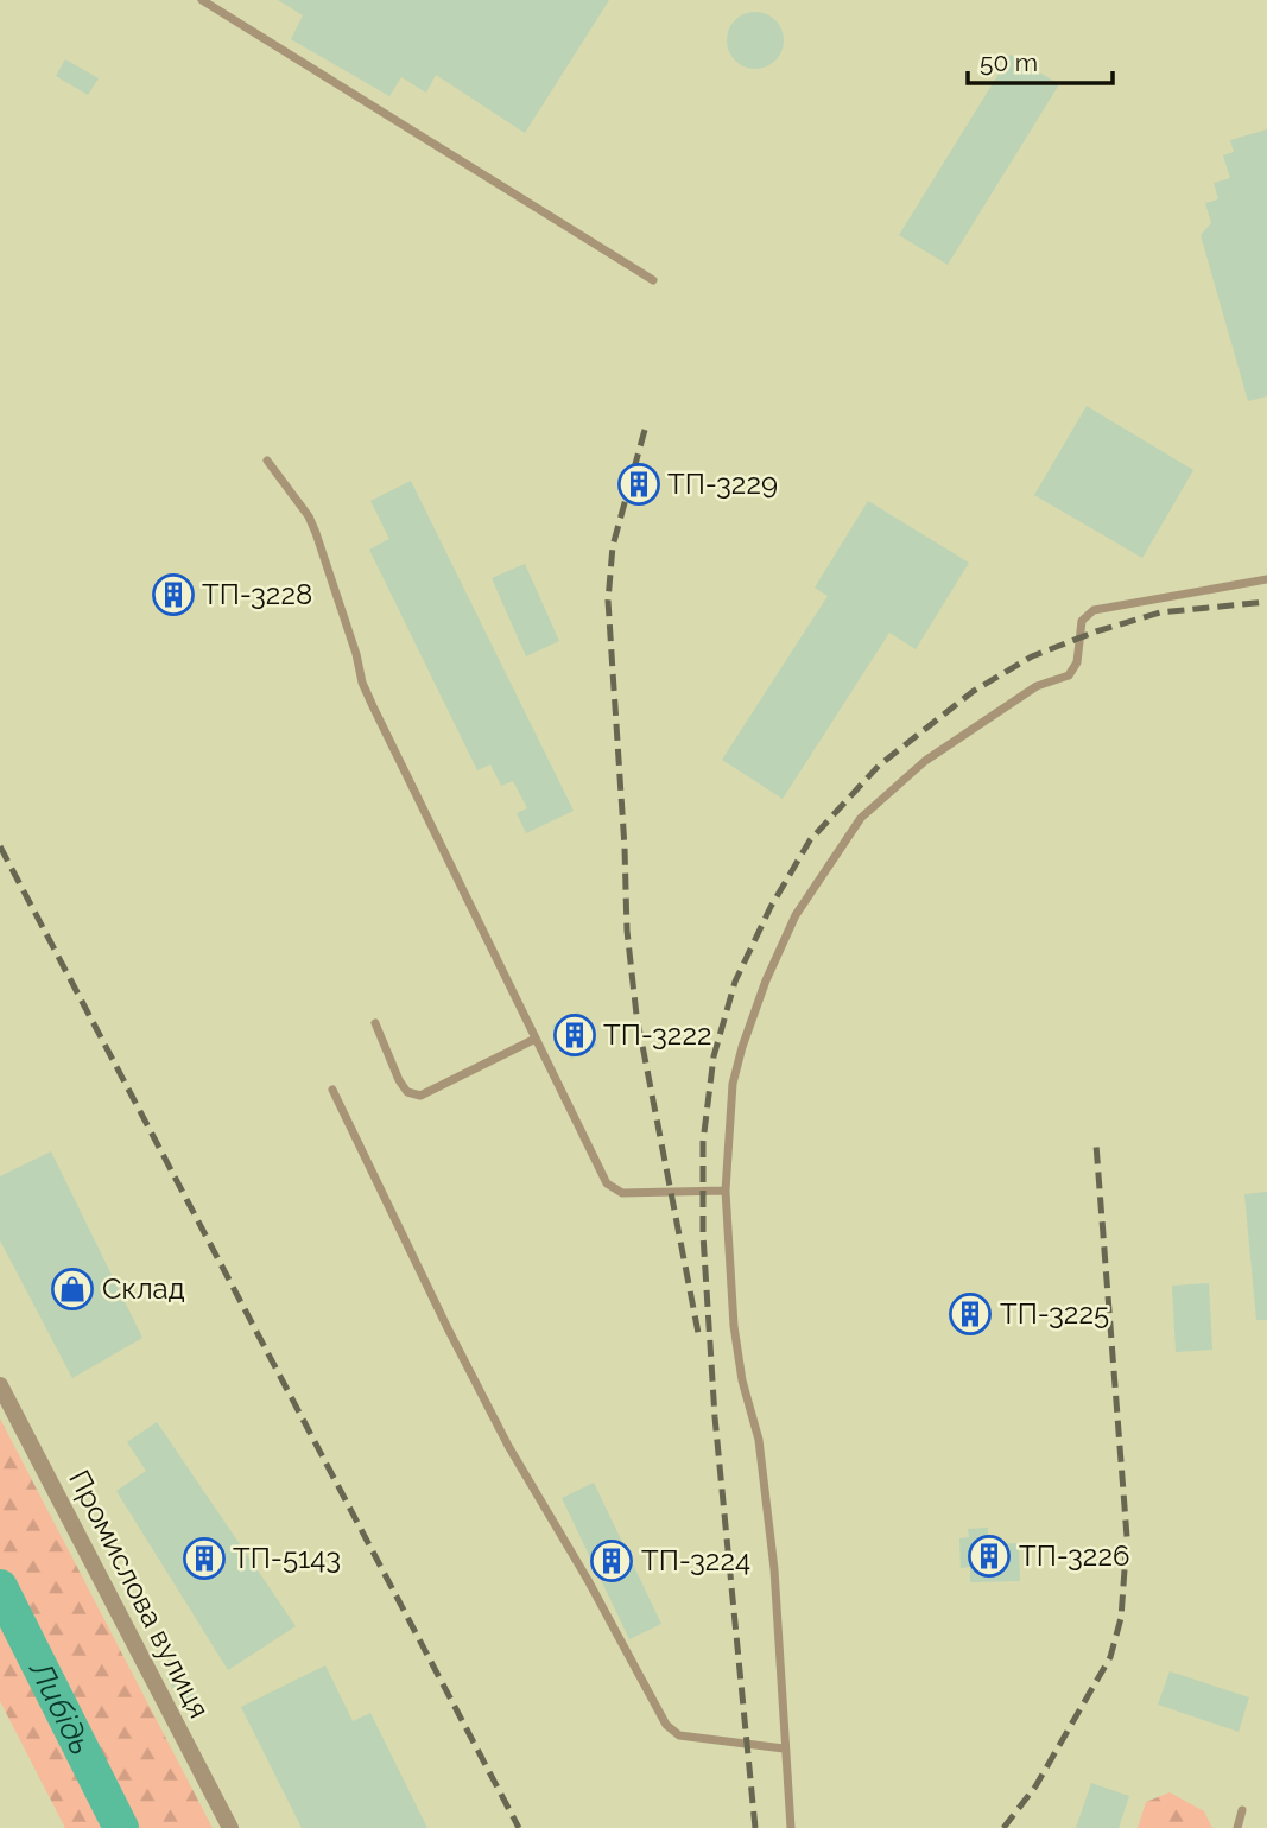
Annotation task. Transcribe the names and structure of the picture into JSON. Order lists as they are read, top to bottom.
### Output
{
  "streets": {
    "street": ["Промислова вулиця"]
  },
  "water": ["Либідь"],
  "places": {
    "building": [
      "ТП-3229",
      "ТП-3228",
      "ТП-3222",
      "ТП-3225",
      "ТП-3226",
      "ТП-5143",
      "ТП-3224"
    ],
    "shop": ["Склад"]
  },
  "scale_bar": "50 m"
}
